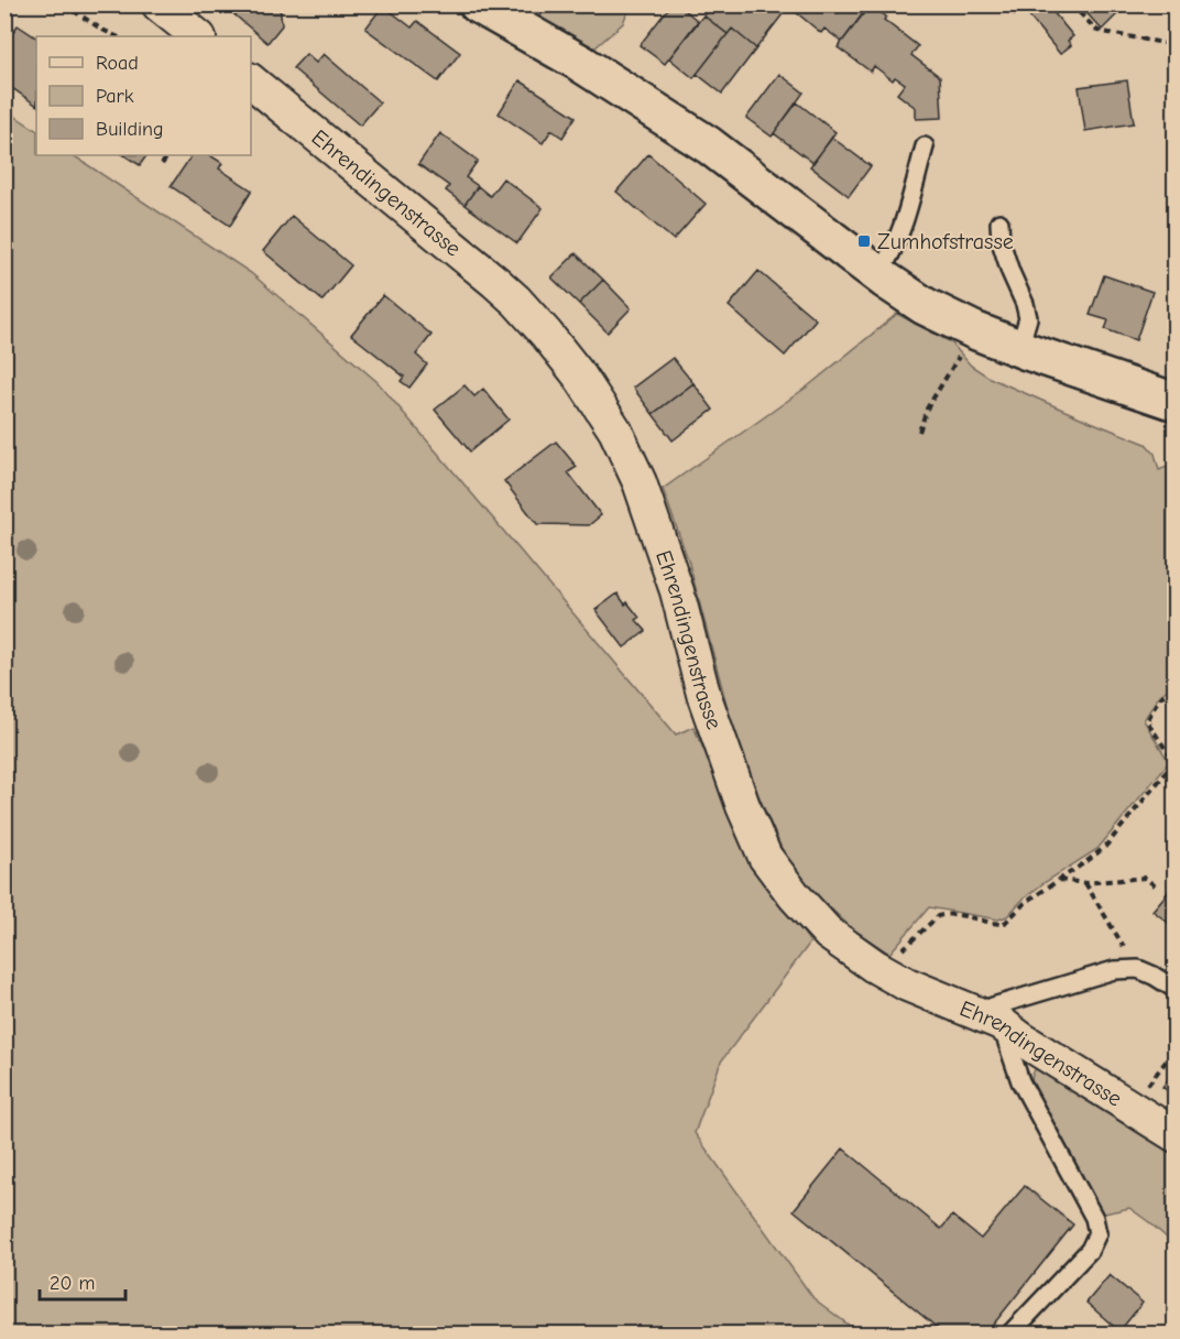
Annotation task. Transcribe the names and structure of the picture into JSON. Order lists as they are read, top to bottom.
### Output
{
  "streets": {
    "street": ["Ehrendingenstrasse"]
  },
  "places": {
    "transit": ["Zumhofstrasse"]
  },
  "legend": ["Road", "Park", "Building"],
  "scale_bar": "20 m"
}
